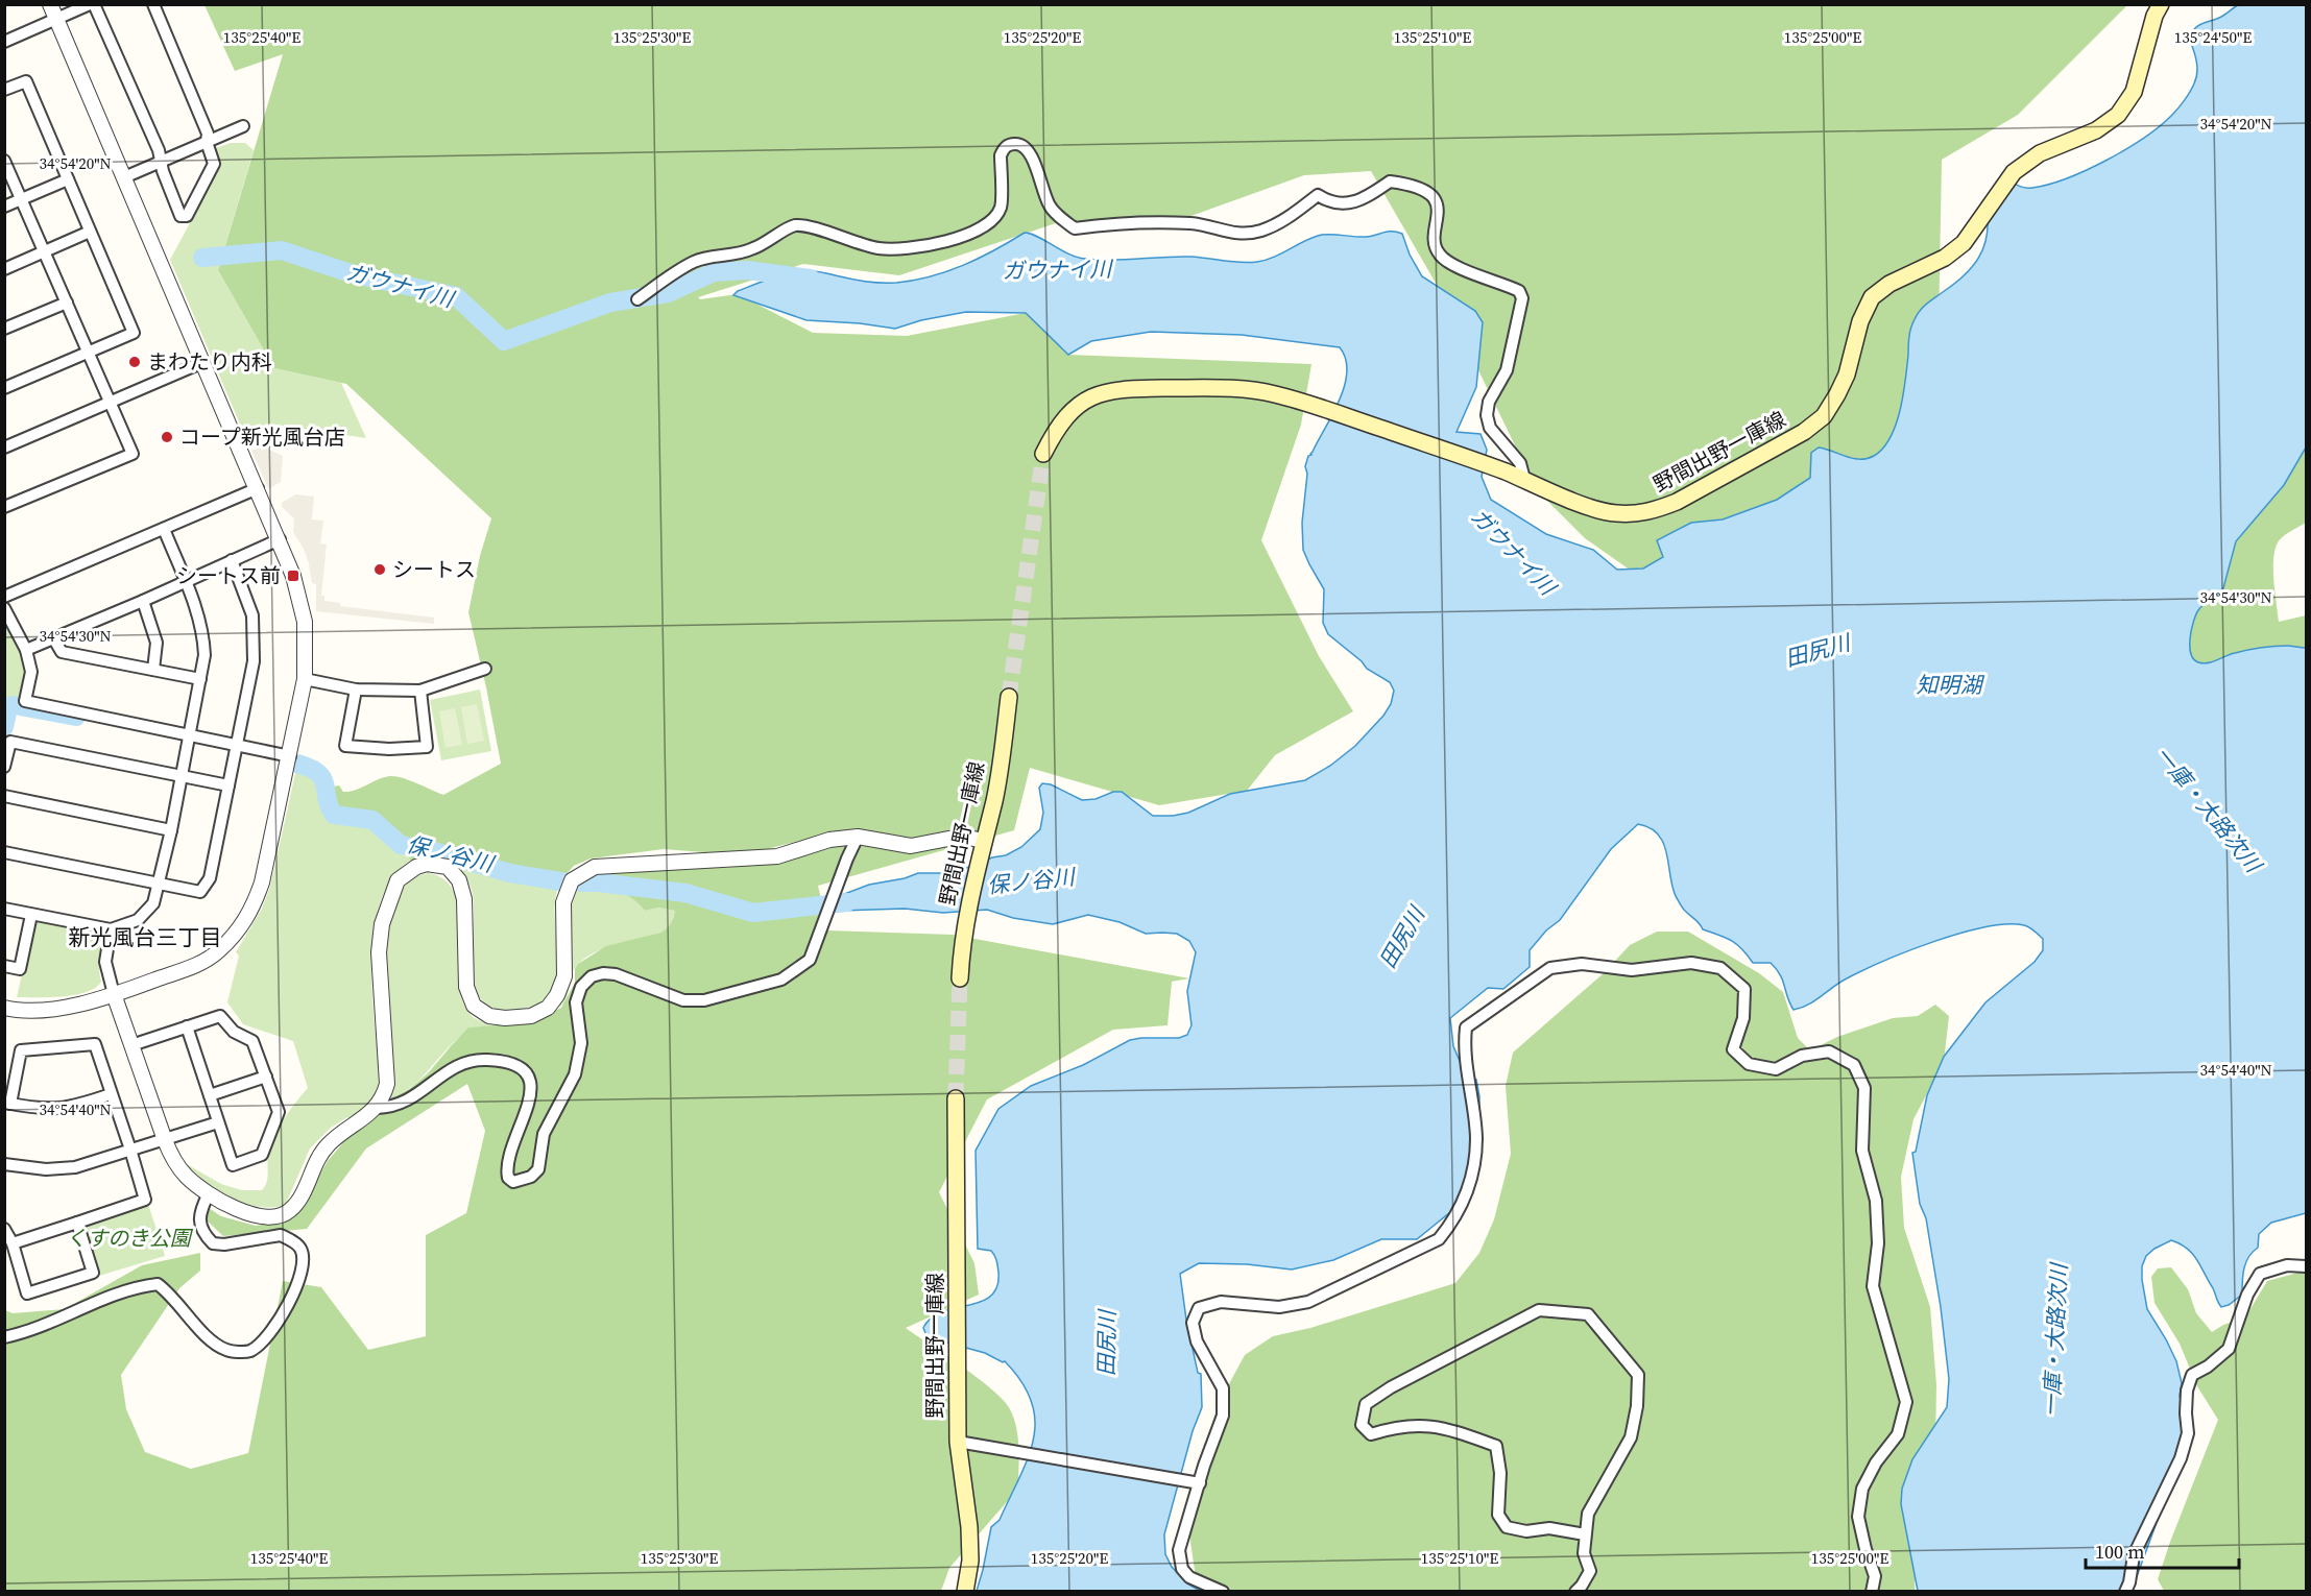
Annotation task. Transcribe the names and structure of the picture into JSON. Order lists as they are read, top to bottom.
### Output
{
  "streets": {
    "main road": ["野間出野一庫線"]
  },
  "districts": ["新光風台三丁目"],
  "water": [
    "ガウナイ川",
    "田尻川",
    "知明湖",
    "一庫・大路次川",
    "保ノ谷川"
  ],
  "parks": ["くすのき公園"],
  "places": {
    "other": ["まわたり内科", "コープ新光風台店", "シートス"],
    "transit": ["シートス前"]
  },
  "scale_bar": "100 m",
  "coordinates": [
    "135°25'40\"E",
    "135°25'30\"E",
    "135°25'20\"E",
    "135°25'10\"E",
    "135°25'00\"E",
    "135°24'50\"E",
    "34°54'20\"N",
    "34°54'30\"N",
    "34°54'40\"N"
  ]
}
